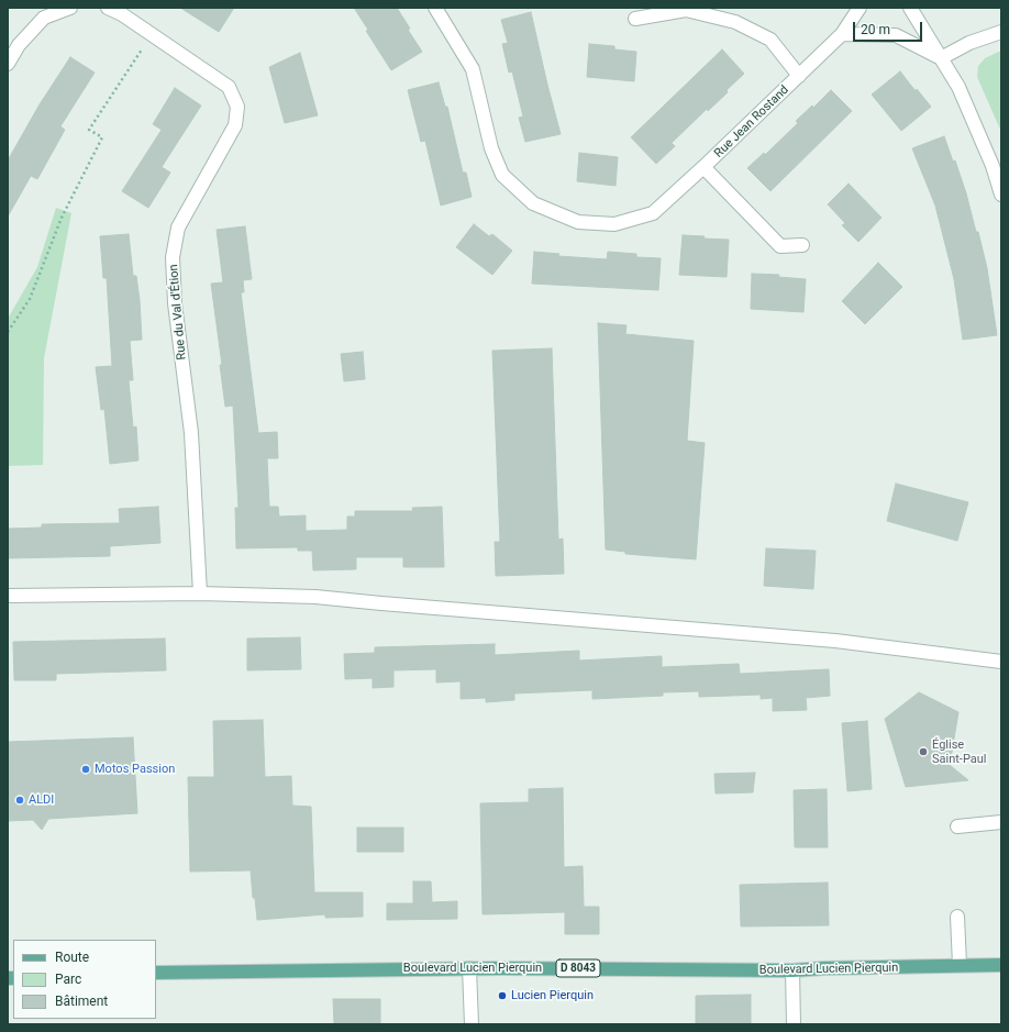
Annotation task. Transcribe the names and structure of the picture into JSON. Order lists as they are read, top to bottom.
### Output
{
  "streets": {
    "main road": ["Boulevard Lucien Pierquin", "D 8043"],
    "street": ["Rue Jean Rostand", "Rue du Val d'Étion"]
  },
  "places": [
    "Église Saint-Paul",
    "Motos Passion",
    "ALDI",
    "Lucien Pierquin"
  ],
  "legend": ["Route", "Parc", "Bâtiment"],
  "scale_bar": "20 m"
}
